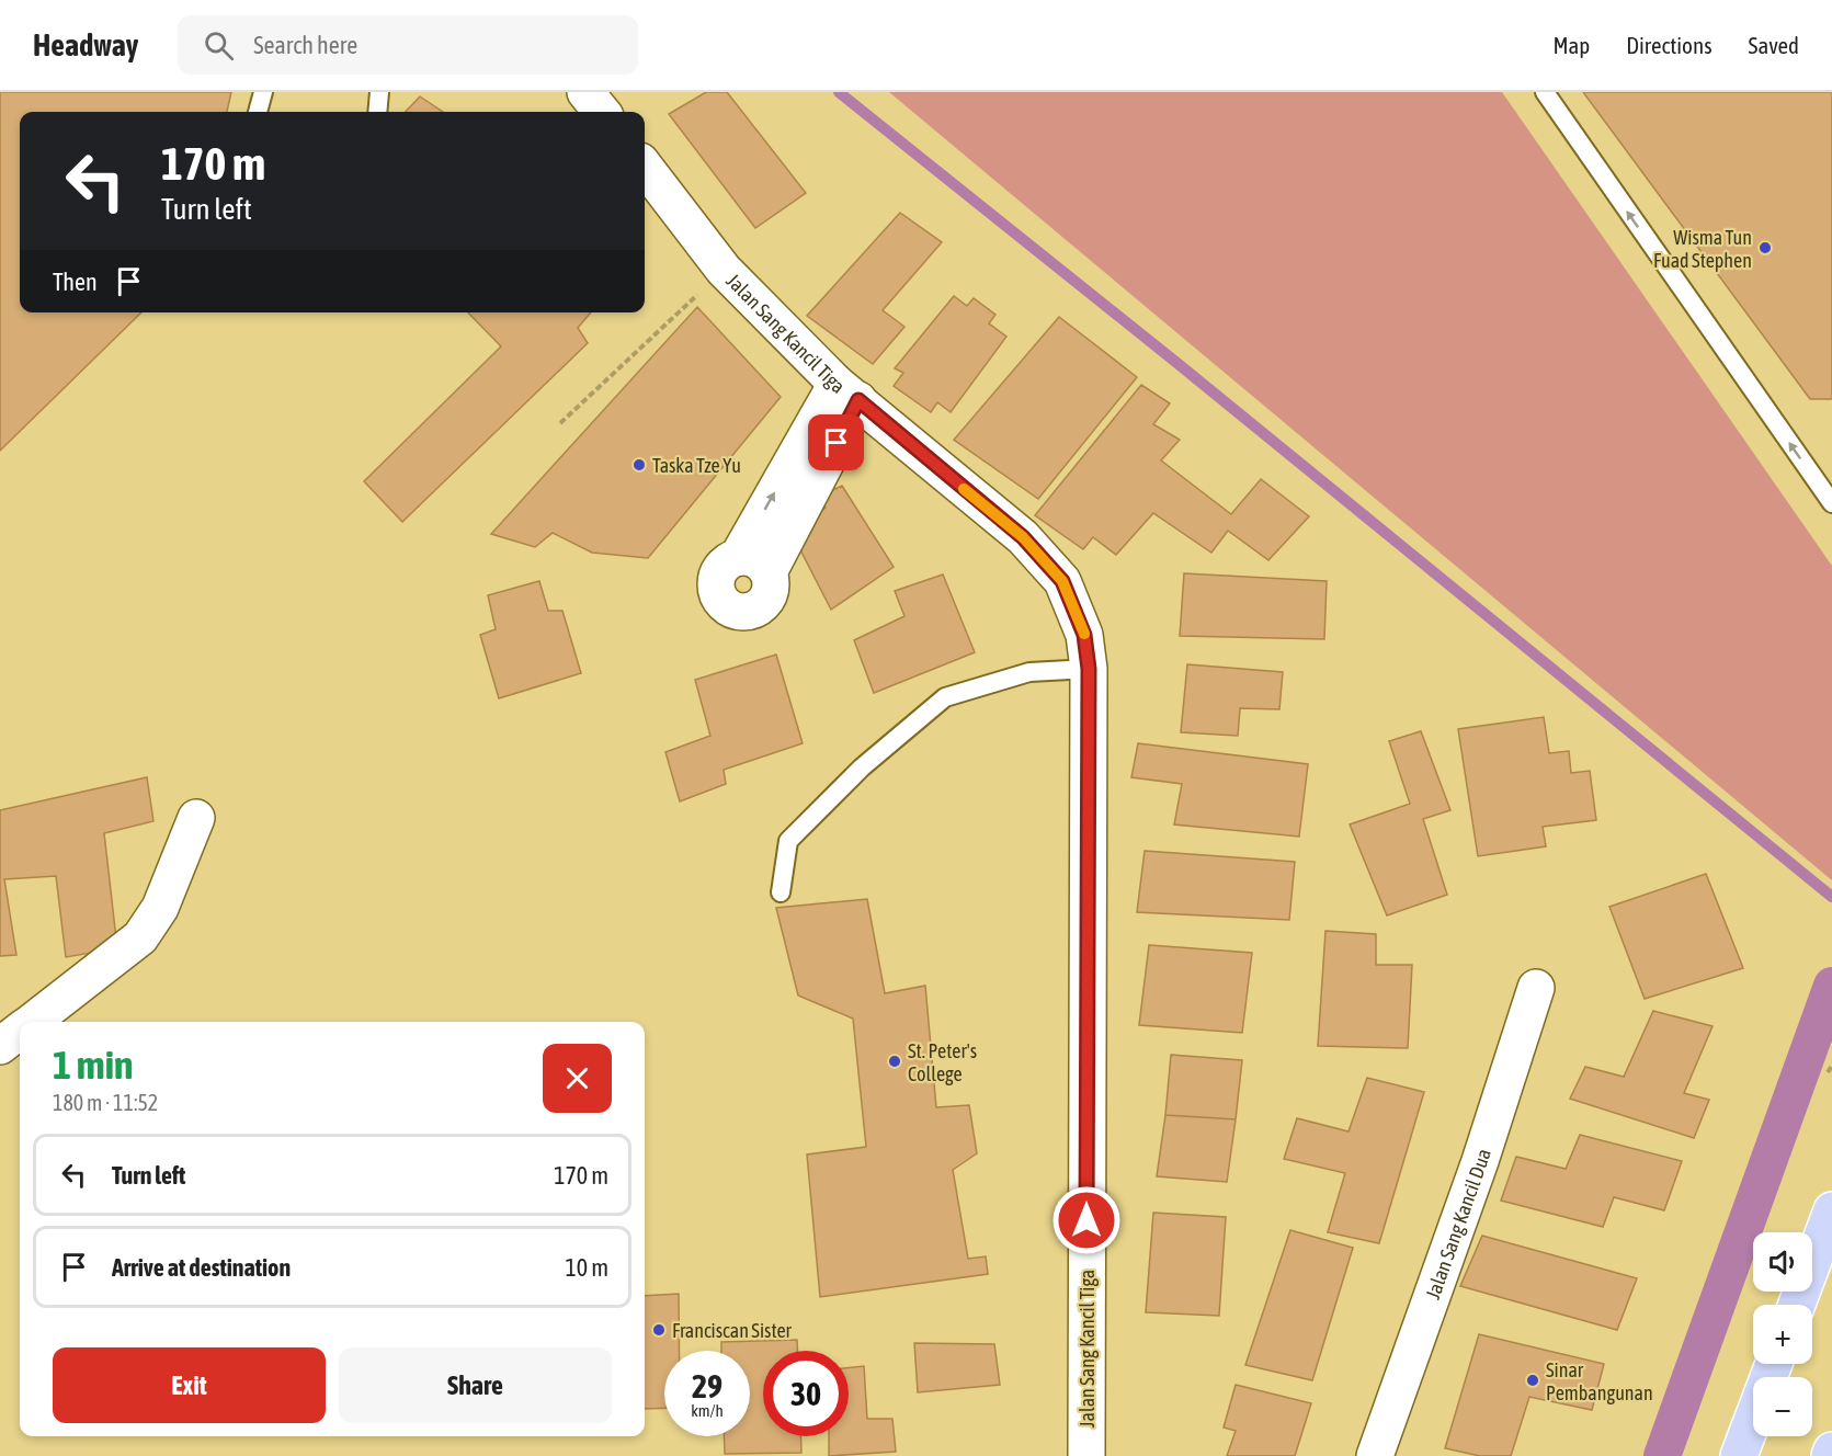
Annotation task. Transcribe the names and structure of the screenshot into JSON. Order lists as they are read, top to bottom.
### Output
{
  "streets": {
    "street": ["Jalan Sang Kancil Tiga", "Jalan Sang Kancil Dua"]
  },
  "places": [
    "Wisma Tun Fuad Stephen",
    "Taska Tze Yu",
    "St. Peter's College",
    "Franciscan Sister",
    "Sinar Pembangunan"
  ],
  "page": {
    "header": "Headway",
    "search": "Search here",
    "nav": ["Map", "Directions", "Saved"],
    "turn": ["170 m", "Turn left"],
    "then": "Then",
    "heading": ["1 min", "180 m · 11:52"],
    "list": [
      {
        "name": "Turn left",
        "value": "170 m"
      },
      {
        "name": "Arrive at destination",
        "value": "10 m"
      }
    ],
    "map_buttons": ["+", "−"],
    "buttons": ["Exit", "Share"],
    "speed": "29 km/h",
    "limit": "30"
  }
}
